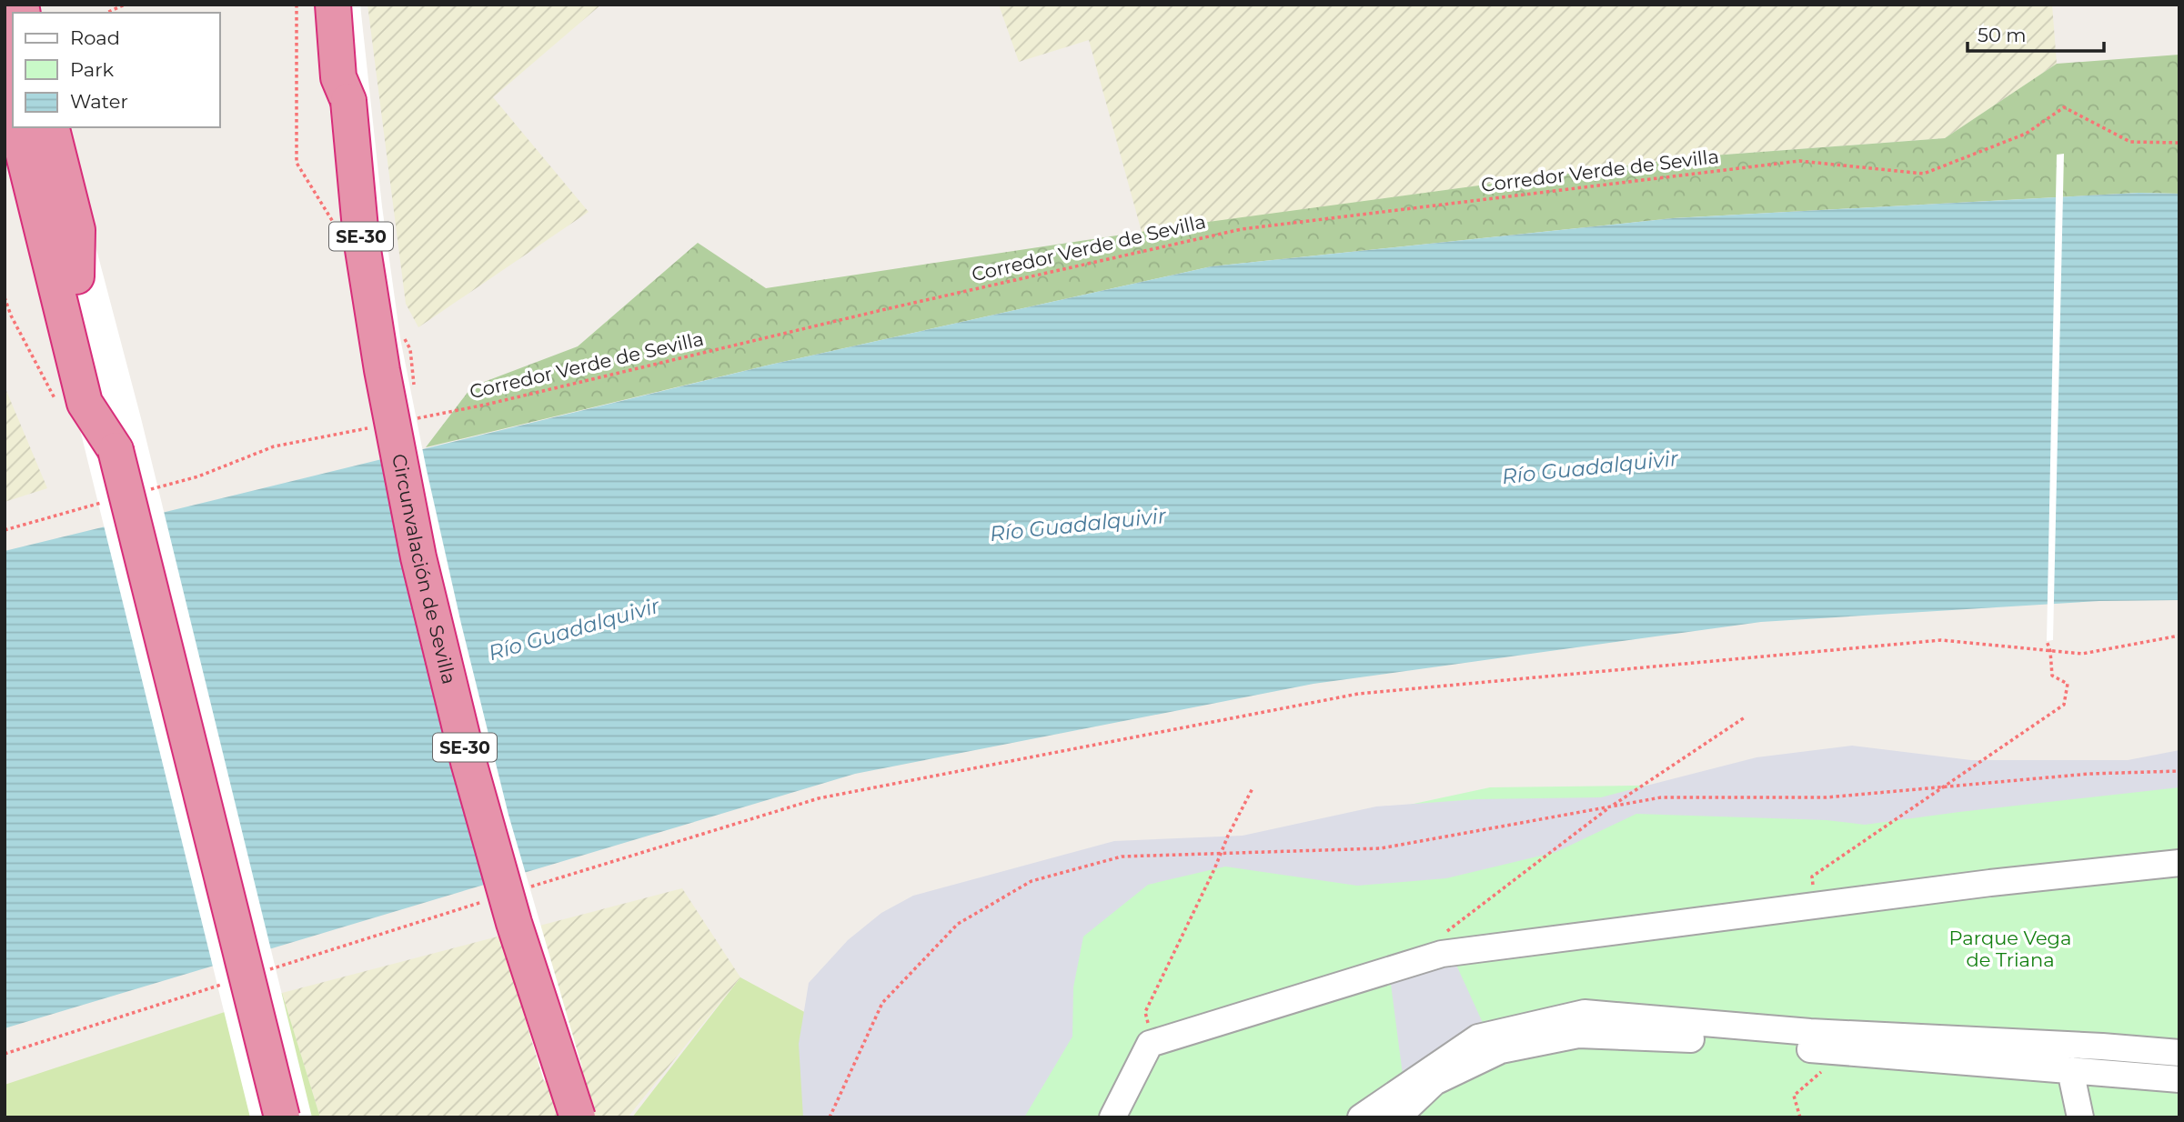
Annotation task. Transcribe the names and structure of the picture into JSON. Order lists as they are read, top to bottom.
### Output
{
  "streets": {
    "highway": ["SE-30", "Circunvalación de Sevilla"],
    "path": ["Corredor Verde de Sevilla"]
  },
  "water": ["Río Guadalquivir"],
  "parks": ["Parque Vega de Triana"],
  "legend": ["Road", "Park", "Water"],
  "scale_bar": "50 m"
}
